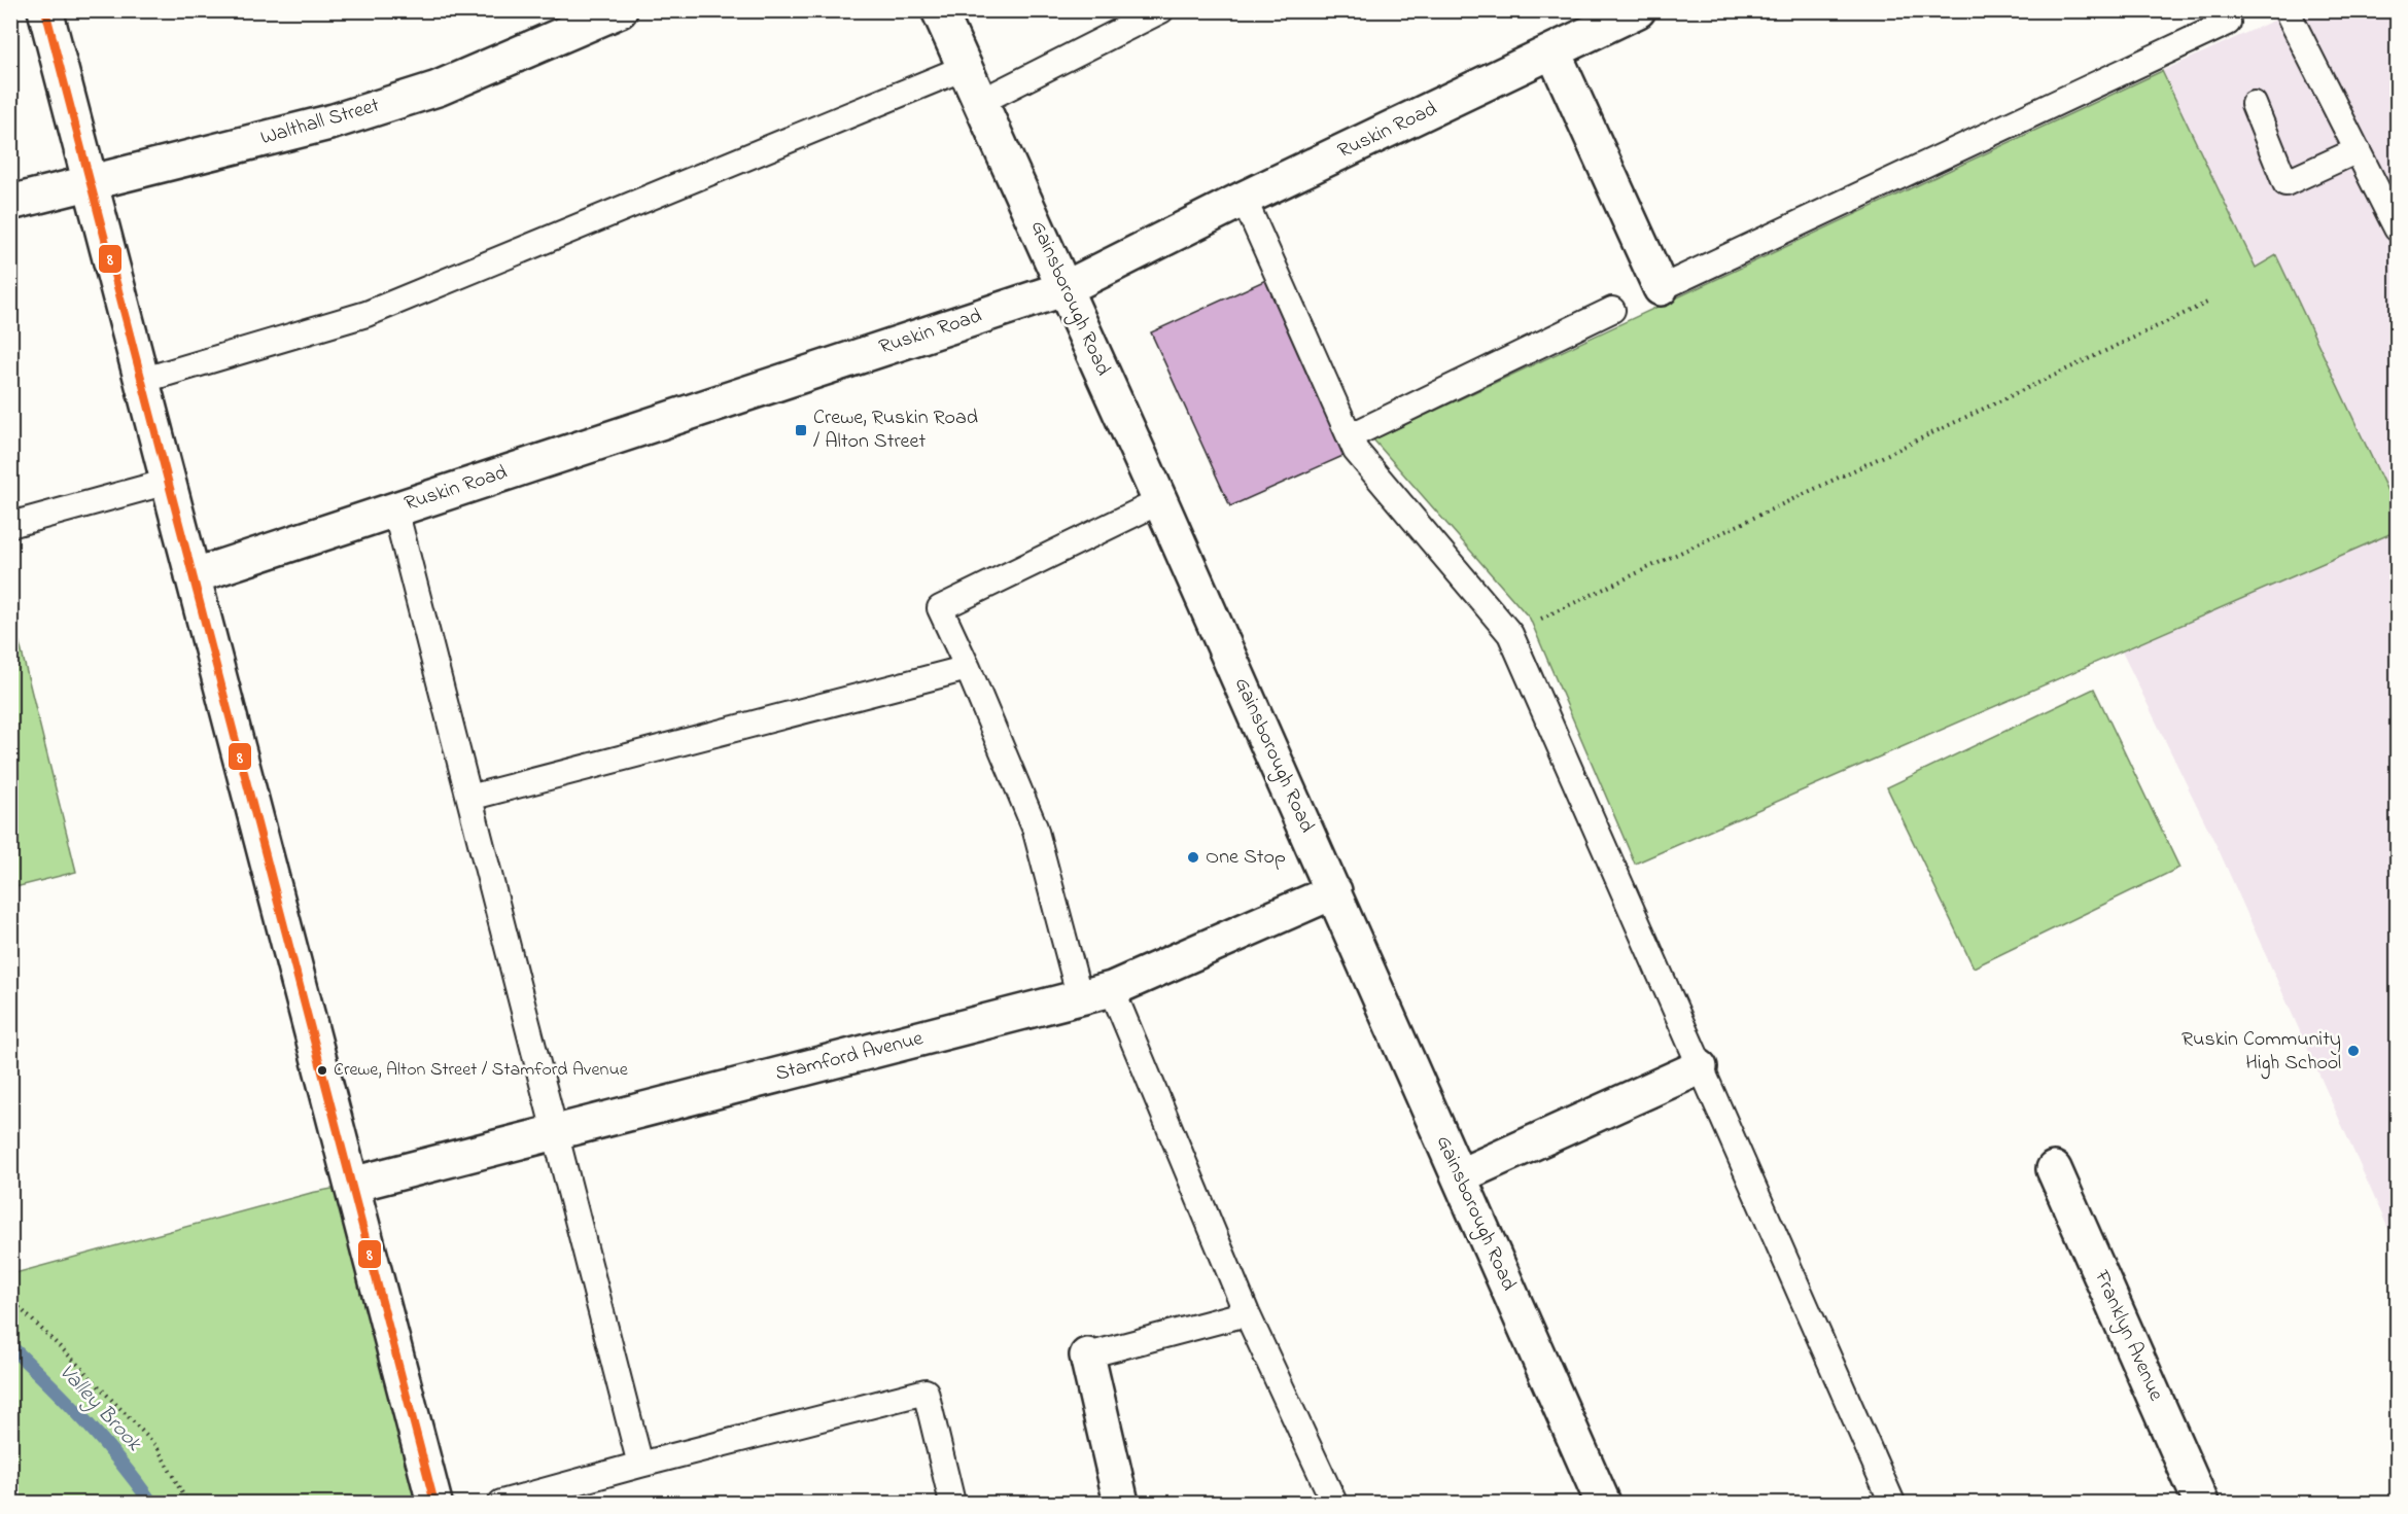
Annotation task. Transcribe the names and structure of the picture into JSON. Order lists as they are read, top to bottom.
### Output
{
  "streets": {
    "street": [
      "Walthall Street",
      "Ruskin Road",
      "Gainsborough Road",
      "Stamford Avenue",
      "Franklyn Avenue"
    ]
  },
  "crossings": [
    ["Ruskin Road", "Gainsborough Road"],
    ["Gainsborough Road", "Stamford Avenue"]
  ],
  "water": ["Valley Brook"],
  "places": {
    "transit": ["Crewe, Ruskin Road / Alton Street"],
    "other": ["One Stop", "Ruskin Community High School", "Crewe, Alton Street / Stamford Avenue"]
  },
  "lines": ["transit line 8"]
}
